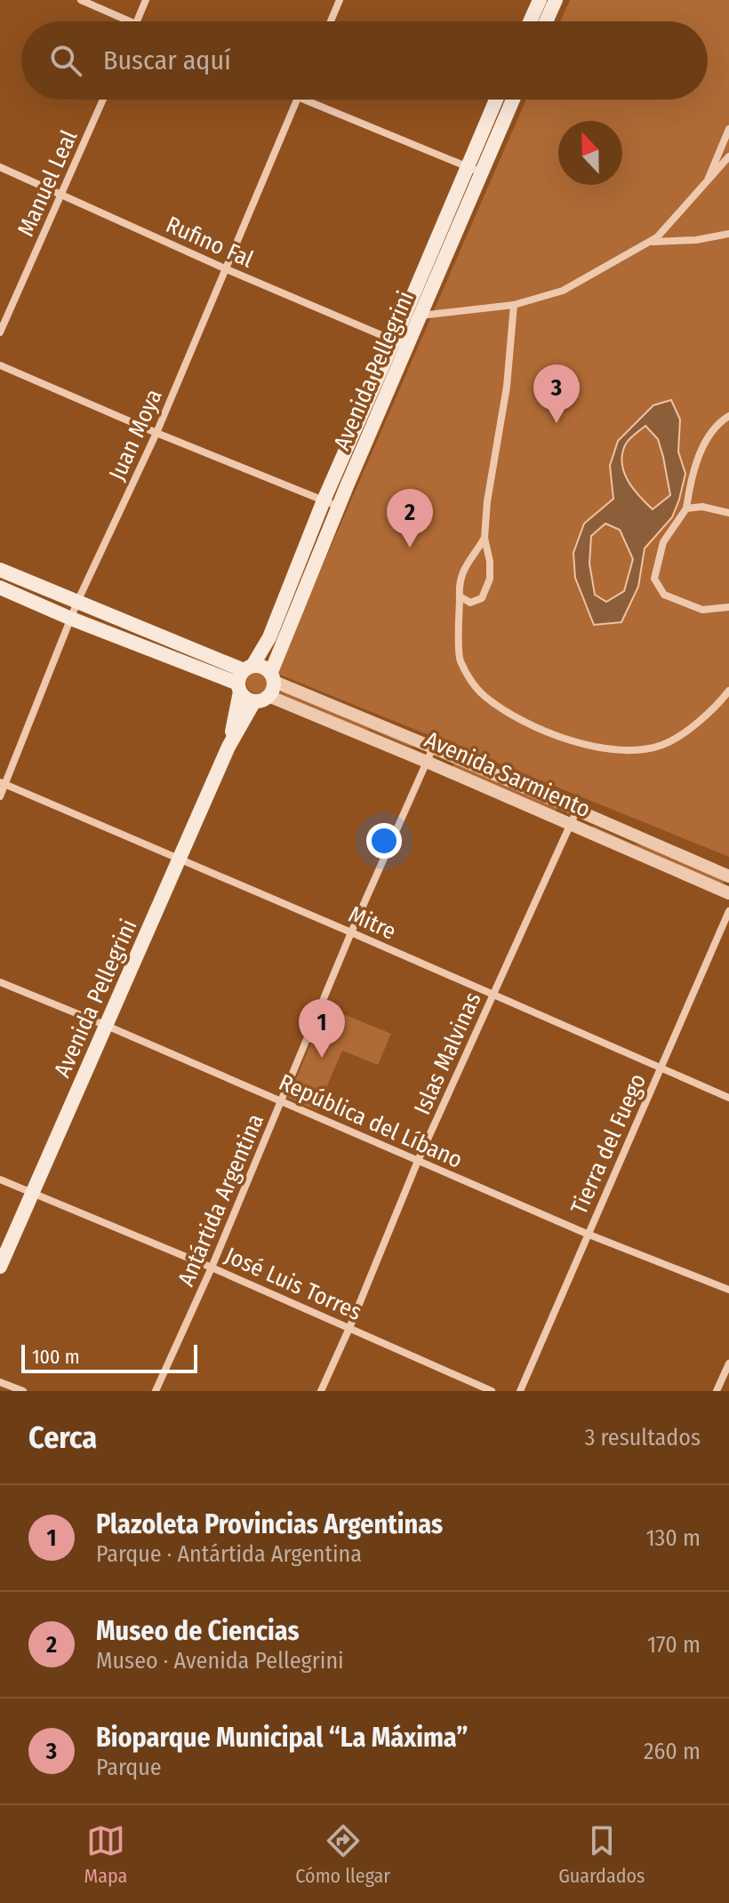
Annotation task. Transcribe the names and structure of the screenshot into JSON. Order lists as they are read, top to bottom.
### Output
{
  "streets": {
    "main road": ["Avenida Pellegrini"],
    "street": [
      "Manuel Leal",
      "Rufino Fal",
      "Juan Moya",
      "Avenida Sarmiento",
      "Mitre",
      "Islas Malvinas",
      "República del Líbano",
      "Tierra del Fuego",
      "Antártida Argentina",
      "José Luis Torres"
    ]
  },
  "crossings": [
    ["Manuel Leal", "Rufino Fal"],
    ["Rufino Fal", "Avenida Pellegrini"],
    ["Rufino Fal", "Juan Moya"],
    ["Avenida Pellegrini", "Avenida Sarmiento"],
    ["Avenida Pellegrini", "Mitre"],
    ["Avenida Pellegrini", "República del Líbano"],
    ["Avenida Pellegrini", "José Luis Torres"],
    ["Juan Moya", "Mitre"],
    ["Avenida Sarmiento", "Islas Malvinas"],
    ["Avenida Sarmiento", "Antártida Argentina"],
    ["Mitre", "Islas Malvinas"],
    ["Mitre", "Tierra del Fuego"],
    ["Mitre", "Antártida Argentina"],
    ["Islas Malvinas", "República del Líbano"],
    ["Islas Malvinas", "José Luis Torres"],
    ["República del Líbano", "Tierra del Fuego"],
    ["República del Líbano", "Antártida Argentina"],
    ["Antártida Argentina", "José Luis Torres"]
  ],
  "scale_bar": "100 m",
  "north": "top",
  "page": {
    "search": "Buscar aquí",
    "pins": ["3", "2", "1"],
    "scale": "100 m",
    "heading": ["Cerca", "3 resultados"],
    "list": [
      {
        "mark": "1",
        "name": "Plazoleta Provincias Argentinas",
        "note": "Parque · Antártida Argentina",
        "value": "130 m"
      },
      {
        "mark": "2",
        "name": "Museo de Ciencias",
        "note": "Museo · Avenida Pellegrini",
        "value": "170 m"
      },
      {
        "mark": "3",
        "name": "Bioparque Municipal “La Máxima”",
        "note": "Parque",
        "value": "260 m"
      }
    ],
    "nav": ["Mapa", "Cómo llegar", "Guardados"]
  }
}
